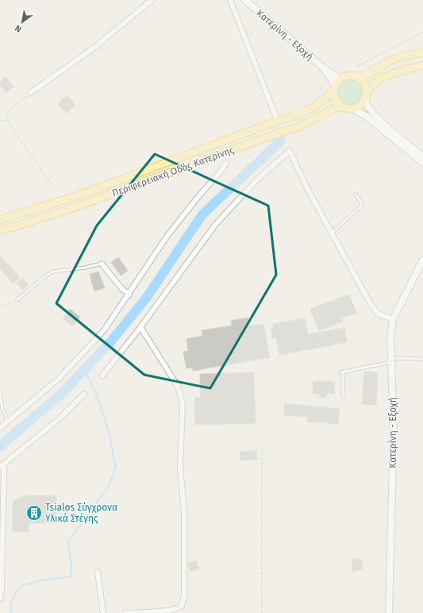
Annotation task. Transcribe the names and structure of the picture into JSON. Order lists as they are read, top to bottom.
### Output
{
  "streets": {
    "main road": ["Κατερίνη - Εξοχή", "Περιφερειακή Οδός Κατερίνης"]
  },
  "crossings": [
    ["Κατερίνη - Εξοχή", "Περιφερειακή Οδός Κατερίνης"]
  ],
  "places": {
    "building": ["Tsialos Σύγχρονα Υλικά Στέγης"]
  },
  "north": "bottom left"
}
